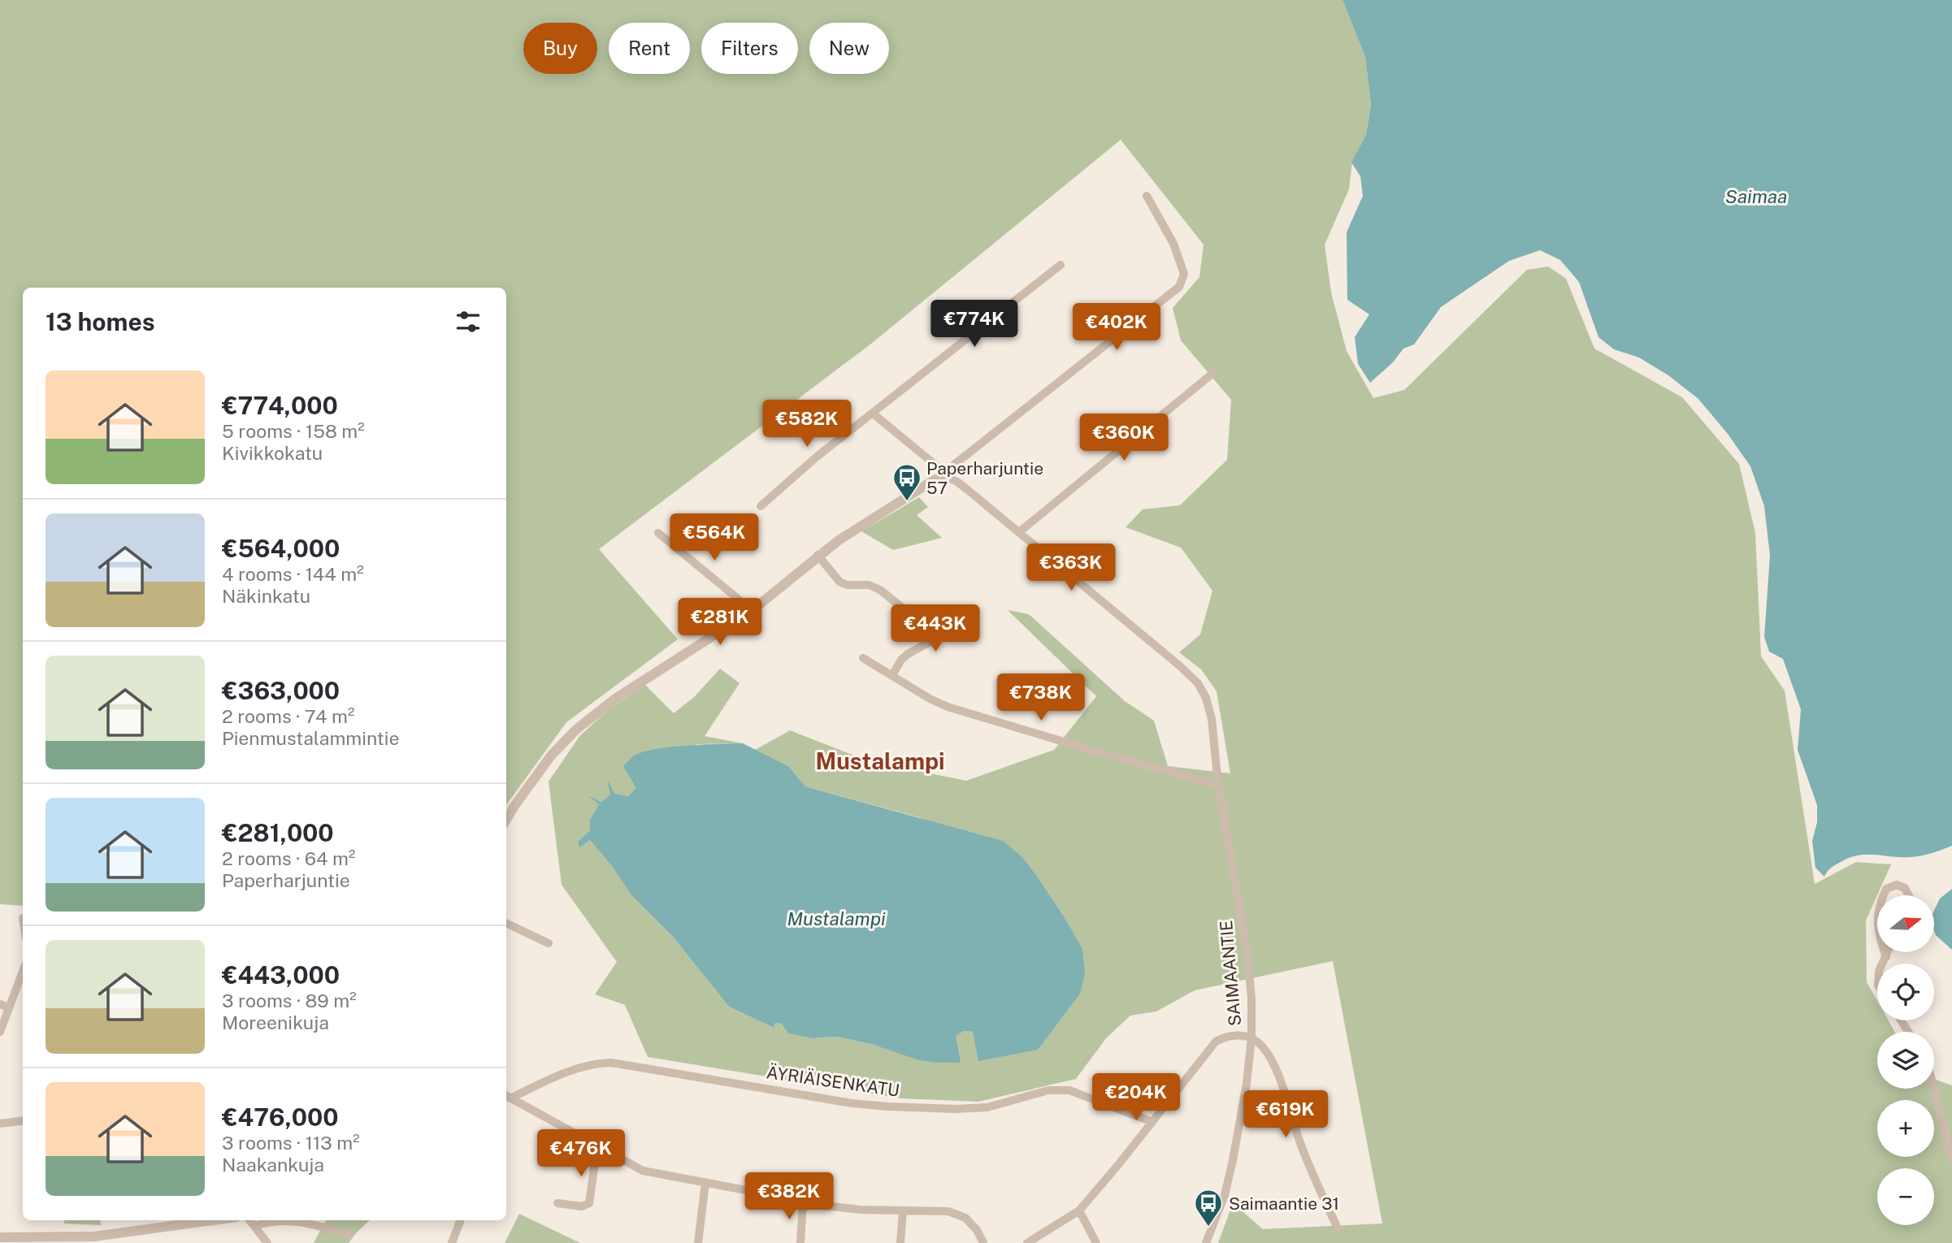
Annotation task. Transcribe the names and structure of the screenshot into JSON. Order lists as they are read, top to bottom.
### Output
{
  "streets": {
    "street": ["SAIMAANTIE", "ÄYRIÄISENKATU"]
  },
  "districts": ["Mustalampi"],
  "water": ["Saimaa", "Mustalampi"],
  "places": {
    "bus stop": ["Paperharjuntie 57", "Saimaantie 31"]
  },
  "north": "right",
  "page": {
    "chip": [
      "Buy",
      "Rent",
      "Filters",
      "New"
    ],
    "heading": "13 homes",
    "price": [
      "€774K",
      "€402K",
      "€582K",
      "€360K",
      "€564K",
      "€363K",
      "€281K",
      "€443K",
      "€738K",
      "€204K",
      "€619K",
      "€476K",
      "€382K"
    ],
    "list": [
      {
        "name": "€774,000",
        "note": "5 rooms · 158 m² · Kivikkokatu"
      },
      {
        "name": "€564,000",
        "note": "4 rooms · 144 m² · Näkinkatu"
      },
      {
        "name": "€363,000",
        "note": "2 rooms · 74 m² · Pienmustalammintie"
      },
      {
        "name": "€281,000",
        "note": "2 rooms · 64 m² · Paperharjuntie"
      },
      {
        "name": "€443,000",
        "note": "3 rooms · 89 m² · Moreenikuja"
      },
      {
        "name": "€476,000",
        "note": "3 rooms · 113 m² · Naakankuja"
      }
    ],
    "map_buttons": ["+", "−"]
  }
}
